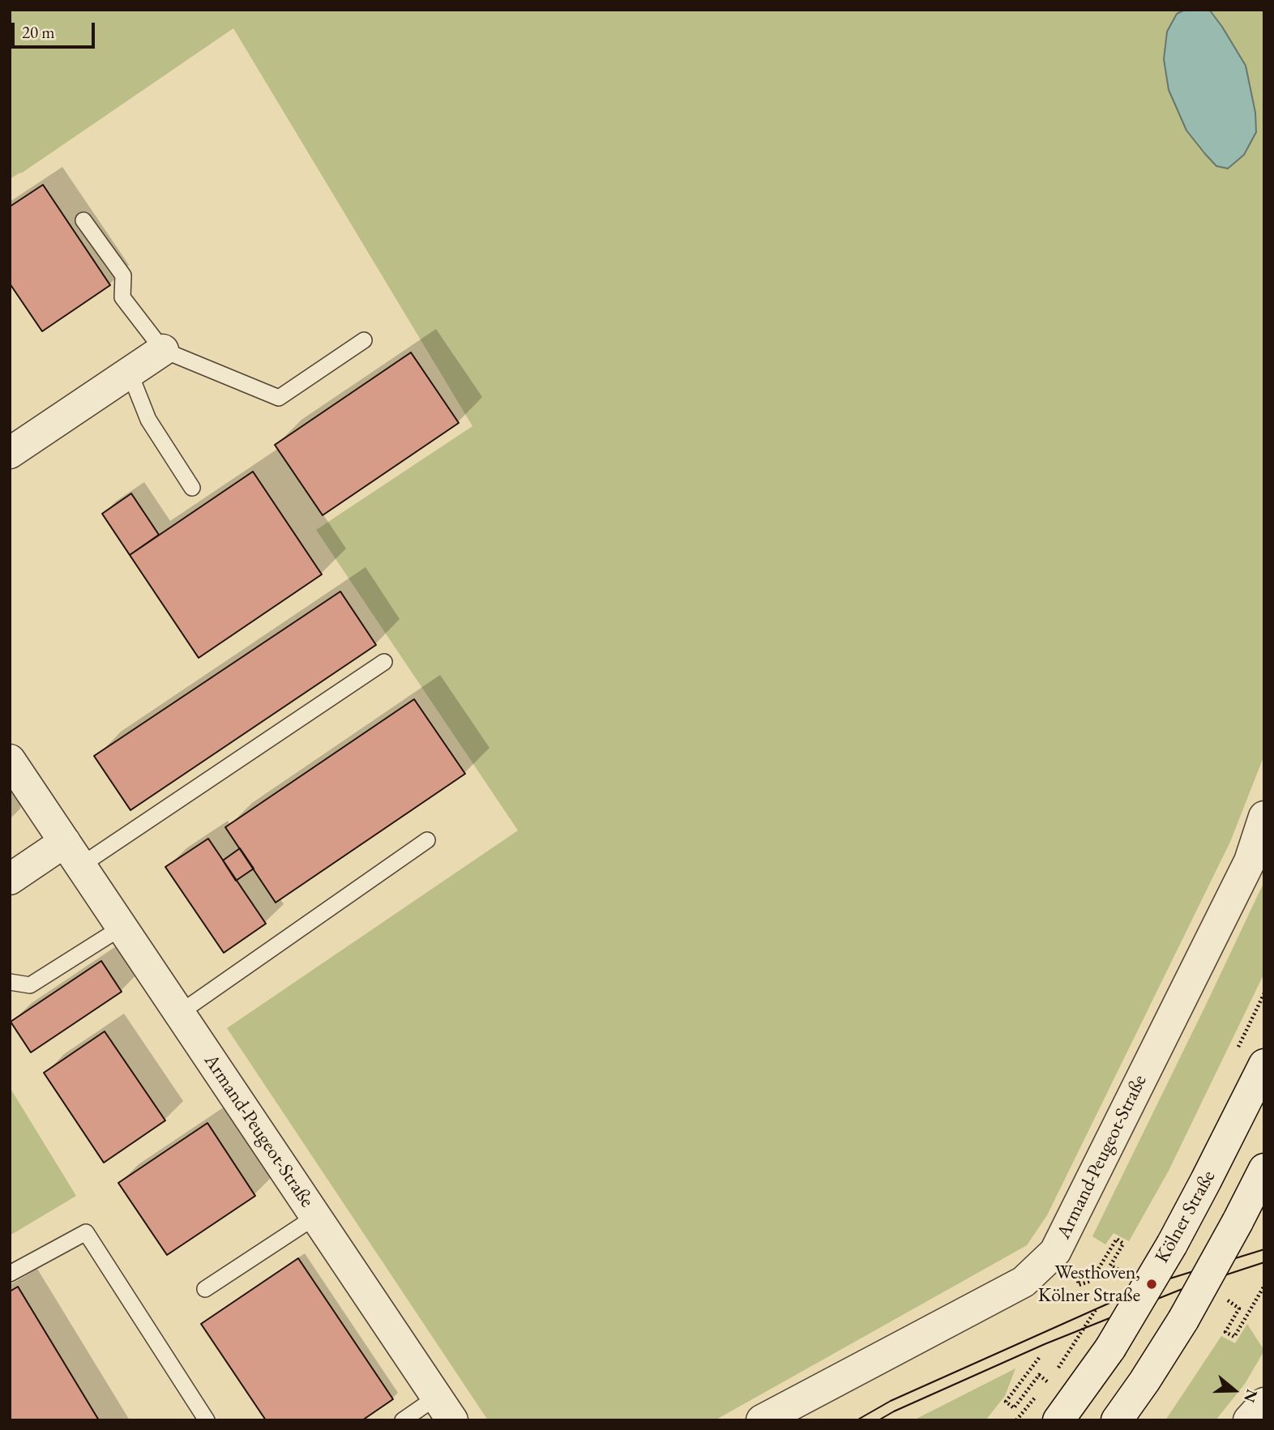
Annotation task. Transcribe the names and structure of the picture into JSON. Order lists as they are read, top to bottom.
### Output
{
  "streets": {
    "street": ["Armand-Peugeot-Straße", "Kölner Straße"]
  },
  "places": ["Westhoven, Kölner Straße"],
  "scale_bar": "20 m",
  "north": "right"
}
